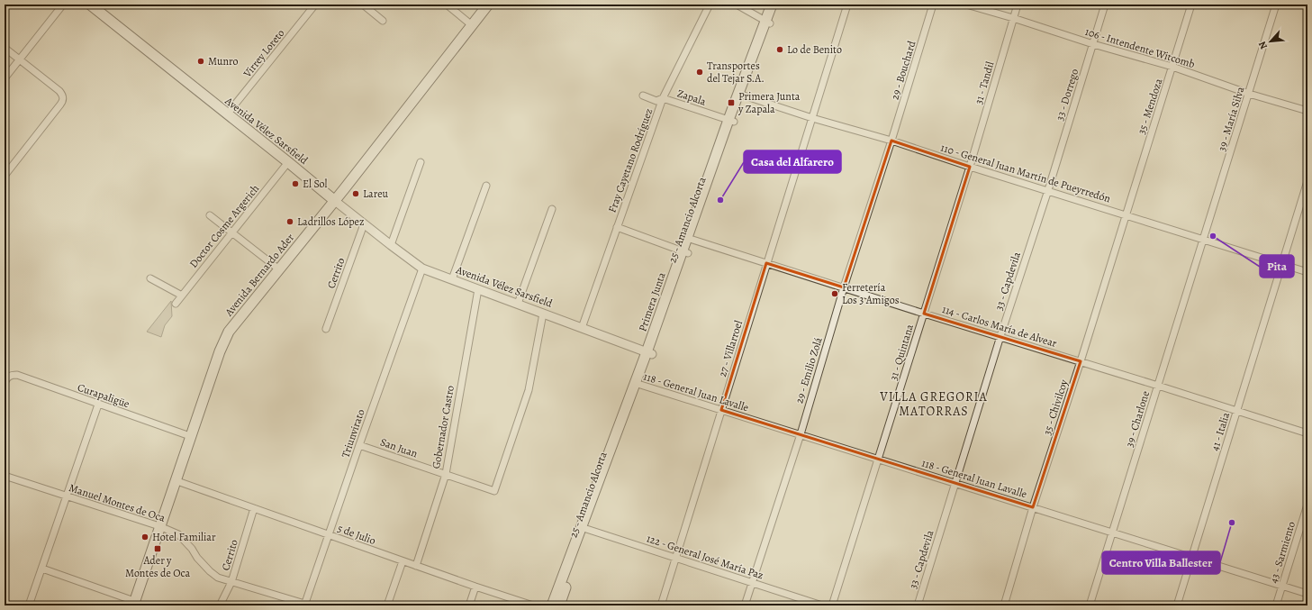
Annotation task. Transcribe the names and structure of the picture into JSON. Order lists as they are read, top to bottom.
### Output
{
  "streets": {
    "main road": [
      "Avenida Vélez Sarsfield",
      "25 - Amancio Alcorta",
      "Avenida Bernardo Ader",
      "Primera Junta"
    ],
    "street": [
      "106 - Intendente Witcomb",
      "Virrey Loreto",
      "29 - Bouchard",
      "31 - Tandil",
      "33 - Dorrego",
      "Zapala",
      "35 - Mendoza",
      "39 - María Silva",
      "Fray Cayetano Rodríguez",
      "110 - General Juan Martín de Pueyrredón",
      "Doctor Cosme Argerich",
      "Cerrito",
      "33 - Capdevila",
      "114 - Carlos María de Alvear",
      "27 - Villarroel",
      "31 - Quintana",
      "29 - Emilio Zolá",
      "118 - General Juan Lavalle",
      "Curapaligüe",
      "35 - Chivilcoy",
      "39 - Charlone",
      "Gobernador Castro",
      "41 - Italia",
      "Triunvirato",
      "San Juan",
      "Manuel Montes de Oca",
      "5 de Julio",
      "43 - Sarmiento",
      "122 - General José María Paz"
    ]
  },
  "crossings": [
    ["106 - Intendente Witcomb", "31 - Tandil"],
    ["106 - Intendente Witcomb", "33 - Dorrego"],
    ["106 - Intendente Witcomb", "35 - Mendoza"],
    ["106 - Intendente Witcomb", "39 - María Silva"],
    ["Virrey Loreto", "Avenida Vélez Sarsfield"],
    ["29 - Bouchard", "110 - General Juan Martín de Pueyrredón"],
    ["29 - Bouchard", "29 - Emilio Zolá"],
    ["31 - Tandil", "110 - General Juan Martín de Pueyrredón"],
    ["31 - Tandil", "31 - Quintana"],
    ["33 - Dorrego", "110 - General Juan Martín de Pueyrredón"],
    ["33 - Dorrego", "33 - Capdevila"],
    ["Zapala", "Fray Cayetano Rodríguez"],
    ["Zapala", "Primera Junta"],
    ["35 - Mendoza", "110 - General Juan Martín de Pueyrredón"],
    ["35 - Mendoza", "35 - Chivilcoy"],
    ["39 - María Silva", "110 - General Juan Martín de Pueyrredón"],
    ["39 - María Silva", "39 - Charlone"],
    ["Avenida Vélez Sarsfield", "Fray Cayetano Rodríguez"],
    ["Avenida Vélez Sarsfield", "Doctor Cosme Argerich"],
    ["Avenida Vélez Sarsfield", "Cerrito"],
    ["Avenida Vélez Sarsfield", "Avenida Bernardo Ader"],
    ["Avenida Vélez Sarsfield", "Primera Junta"],
    ["Avenida Vélez Sarsfield", "Gobernador Castro"],
    ["Avenida Vélez Sarsfield", "Triunvirato"],
    ["Avenida Vélez Sarsfield", "San Juan"],
    ["110 - General Juan Martín de Pueyrredón", "33 - Capdevila"],
    ["110 - General Juan Martín de Pueyrredón", "Primera Junta"],
    ["110 - General Juan Martín de Pueyrredón", "27 - Villarroel"],
    ["110 - General Juan Martín de Pueyrredón", "31 - Quintana"],
    ["110 - General Juan Martín de Pueyrredón", "29 - Emilio Zolá"],
    ["110 - General Juan Martín de Pueyrredón", "35 - Chivilcoy"],
    ["110 - General Juan Martín de Pueyrredón", "39 - Charlone"],
    ["110 - General Juan Martín de Pueyrredón", "41 - Italia"],
    ["25 - Amancio Alcorta", "Primera Junta"],
    ["25 - Amancio Alcorta", "122 - General José María Paz"],
    ["Cerrito", "Manuel Montes de Oca"],
    ["Cerrito", "5 de Julio"],
    ["Avenida Bernardo Ader", "Curapaligüe"],
    ["Avenida Bernardo Ader", "Manuel Montes de Oca"],
    ["Avenida Bernardo Ader", "5 de Julio"],
    ["33 - Capdevila", "114 - Carlos María de Alvear"],
    ["33 - Capdevila", "118 - General Juan Lavalle"],
    ["Primera Junta", "114 - Carlos María de Alvear"],
    ["Primera Junta", "118 - General Juan Lavalle"],
    ["Primera Junta", "122 - General José María Paz"],
    ["114 - Carlos María de Alvear", "27 - Villarroel"],
    ["114 - Carlos María de Alvear", "31 - Quintana"],
    ["114 - Carlos María de Alvear", "29 - Emilio Zolá"],
    ["114 - Carlos María de Alvear", "35 - Chivilcoy"],
    ["114 - Carlos María de Alvear", "39 - Charlone"],
    ["114 - Carlos María de Alvear", "41 - Italia"],
    ["27 - Villarroel", "118 - General Juan Lavalle"],
    ["27 - Villarroel", "122 - General José María Paz"],
    ["31 - Quintana", "118 - General Juan Lavalle"],
    ["29 - Emilio Zolá", "118 - General Juan Lavalle"],
    ["29 - Emilio Zolá", "122 - General José María Paz"],
    ["118 - General Juan Lavalle", "35 - Chivilcoy"],
    ["118 - General Juan Lavalle", "39 - Charlone"],
    ["118 - General Juan Lavalle", "41 - Italia"],
    ["118 - General Juan Lavalle", "43 - Sarmiento"],
    ["Gobernador Castro", "San Juan"],
    ["Gobernador Castro", "5 de Julio"],
    ["Triunvirato", "San Juan"],
    ["Triunvirato", "Manuel Montes de Oca"],
    ["Triunvirato", "5 de Julio"]
  ],
  "districts": ["VILLA GREGORIA MATORRAS"],
  "places": {
    "other": [
      "Lo de Benito",
      "Munro",
      "Transportes del Tejar S.A.",
      "El Sol",
      "Lareu",
      "Casa del Alfarero",
      "Ladrillos López",
      "Pita",
      "Ferretería Los 3 Amigos",
      "Centro Villa Ballester",
      "Hotel Familiar"
    ],
    "transit": ["Primera Junta y Zapala", "Ader y Montes de Oca"]
  },
  "north": "bottom left"
}
